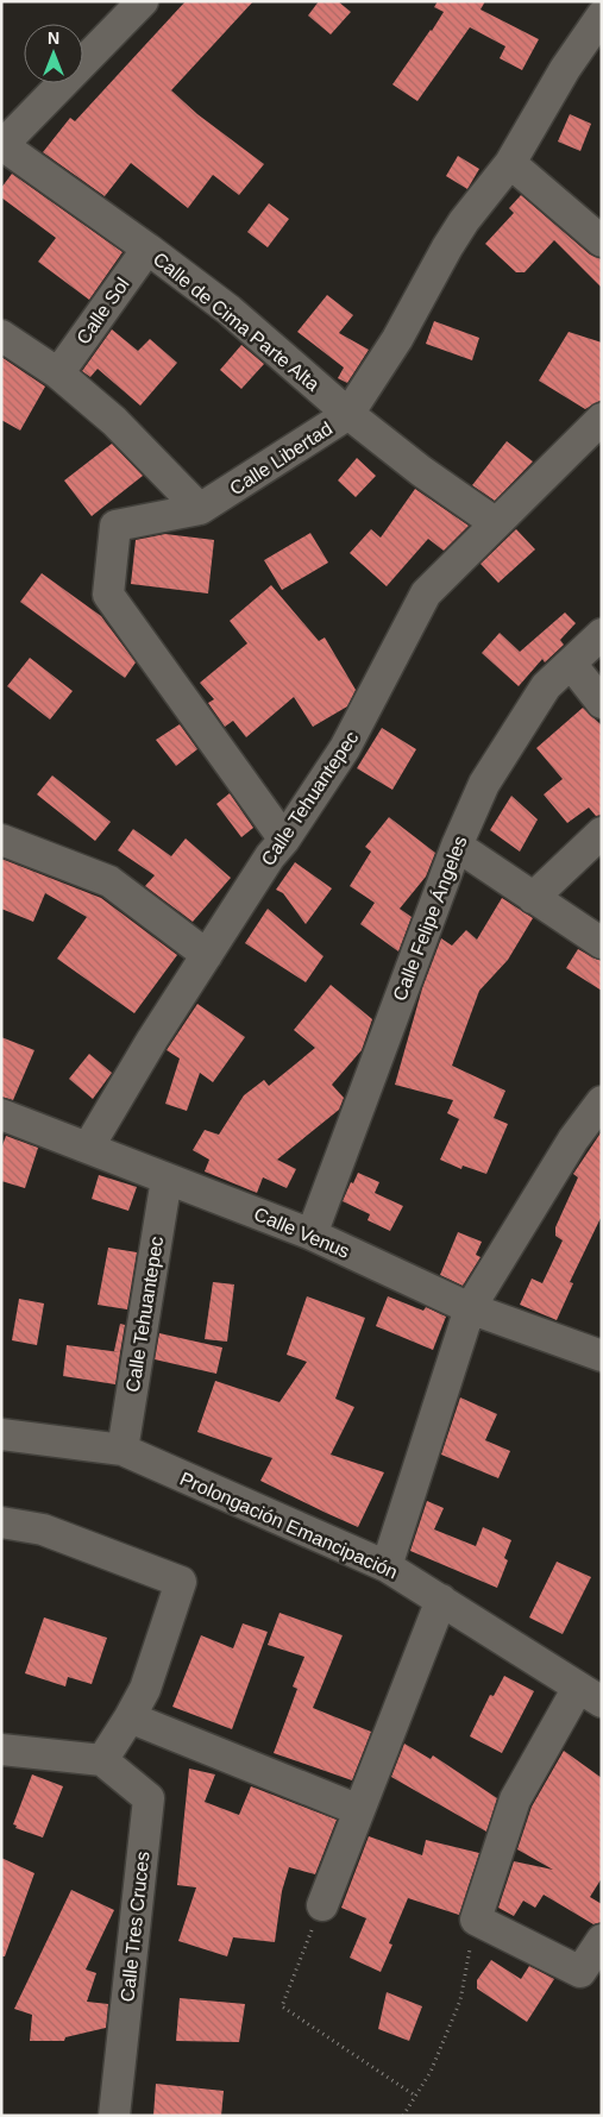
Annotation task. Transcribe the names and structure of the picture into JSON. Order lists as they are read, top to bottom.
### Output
{
  "streets": {
    "street": [
      "Calle Sol",
      "Calle de Cima Parte Alta",
      "Calle Libertad",
      "Calle Tehuantepec",
      "Calle Felipe Ángeles",
      "Calle Venus",
      "Prolongación Emancipación",
      "Calle Tres Cruces"
    ]
  },
  "crossings": [
    ["Calle Sol", "Calle de Cima Parte Alta"],
    ["Calle de Cima Parte Alta", "Calle Libertad"],
    ["Calle de Cima Parte Alta", "Calle Tehuantepec"],
    ["Calle Libertad", "Calle Tehuantepec"],
    ["Calle Tehuantepec", "Calle Venus"],
    ["Calle Tehuantepec", "Prolongación Emancipación"],
    ["Calle Felipe Ángeles", "Calle Venus"]
  ],
  "north": "top"
}
